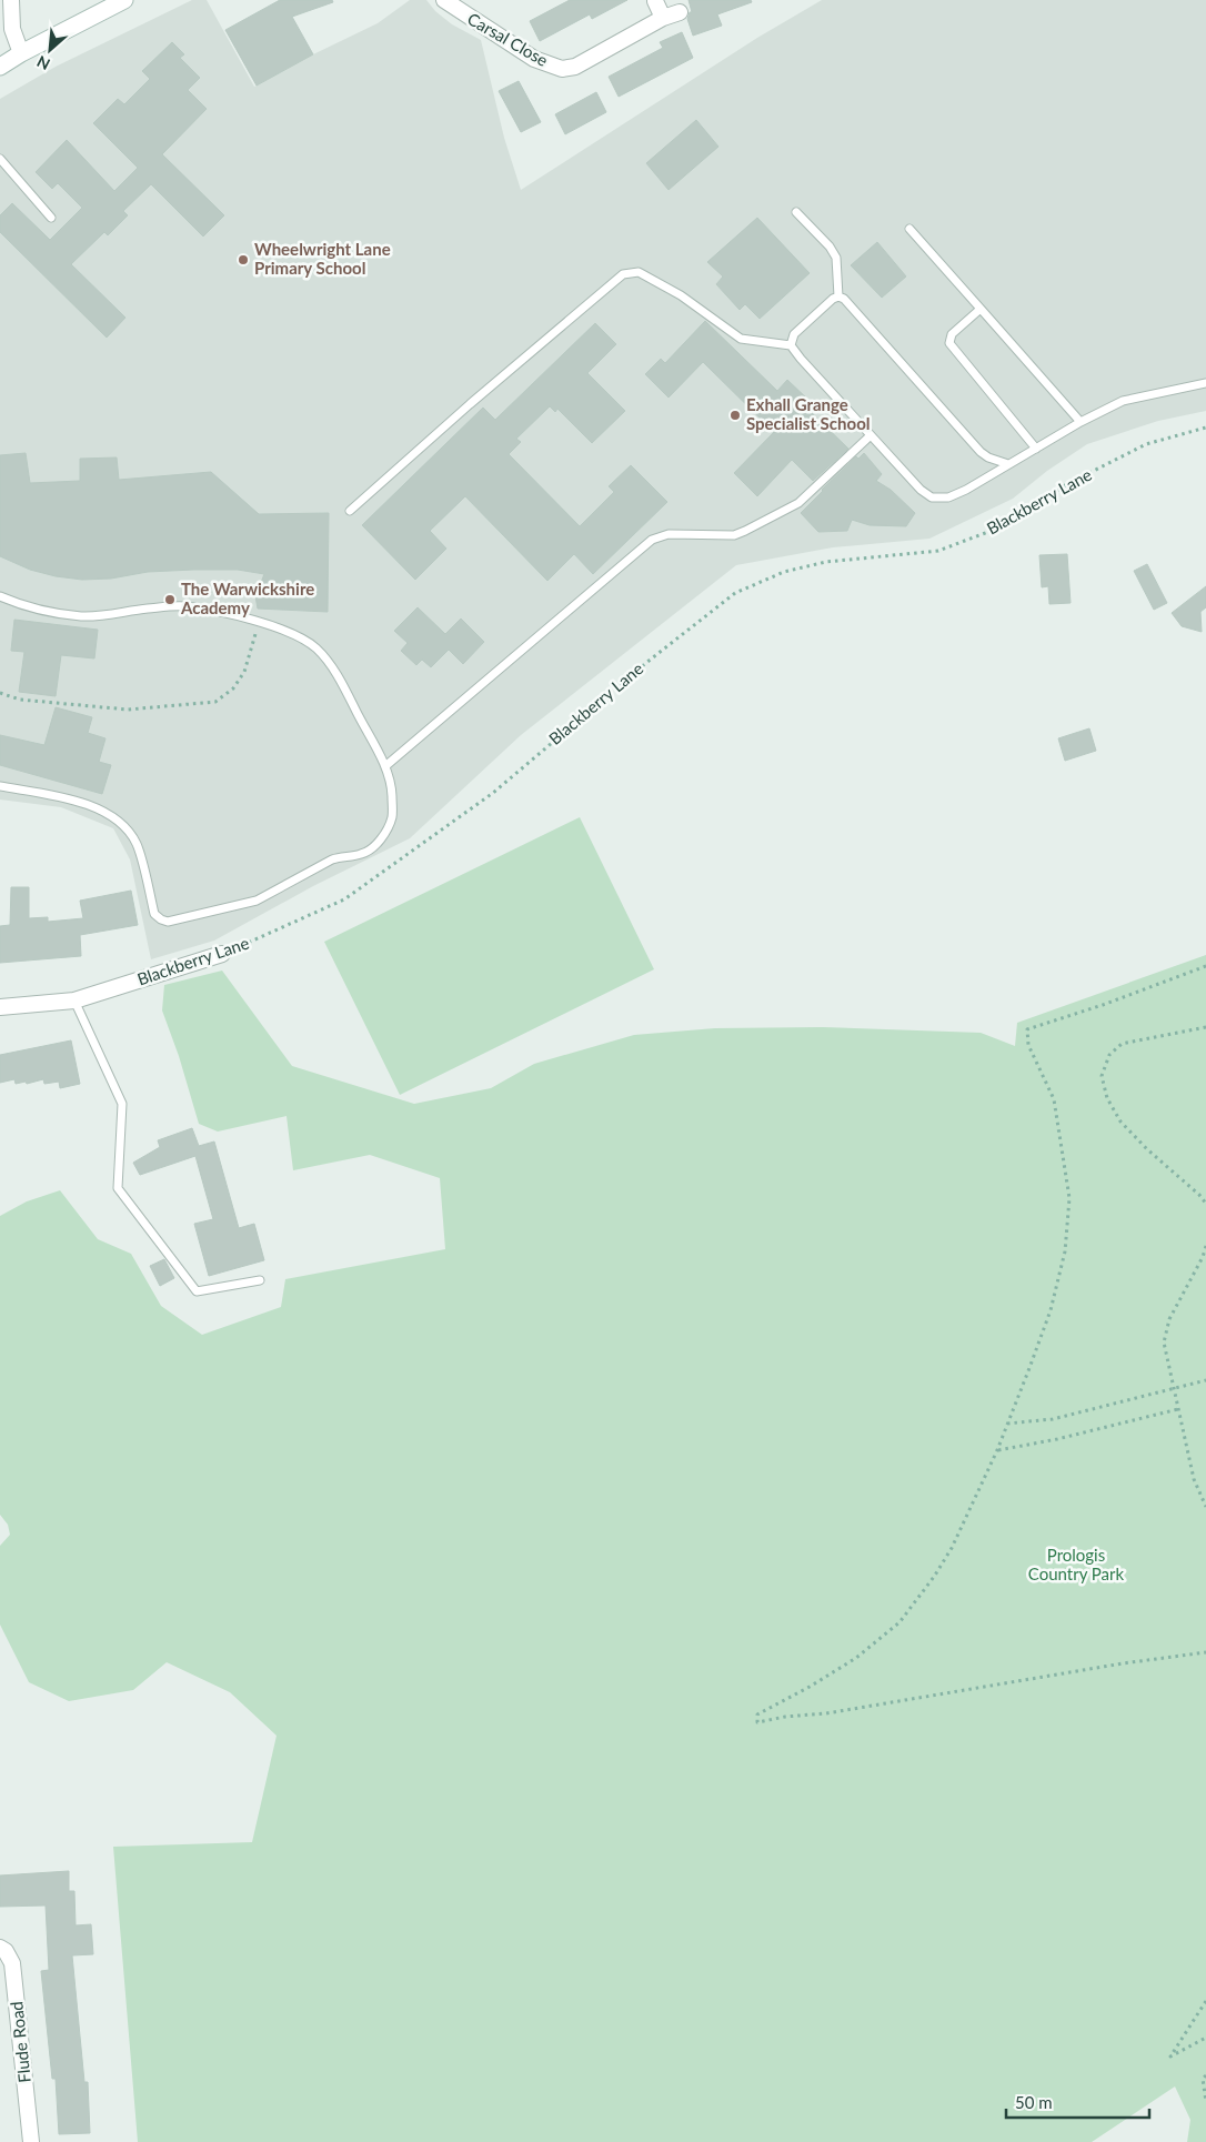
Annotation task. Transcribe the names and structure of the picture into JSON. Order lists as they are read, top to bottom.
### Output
{
  "streets": {
    "street": ["Carsal Close", "Blackberry Lane", "Flude Road"]
  },
  "parks": ["Prologis Country Park"],
  "places": ["Wheelwright Lane Primary School", "Exhall Grange Specialist School", "The Warwickshire Academy"],
  "scale_bar": "50 m",
  "north": "bottom left"
}
